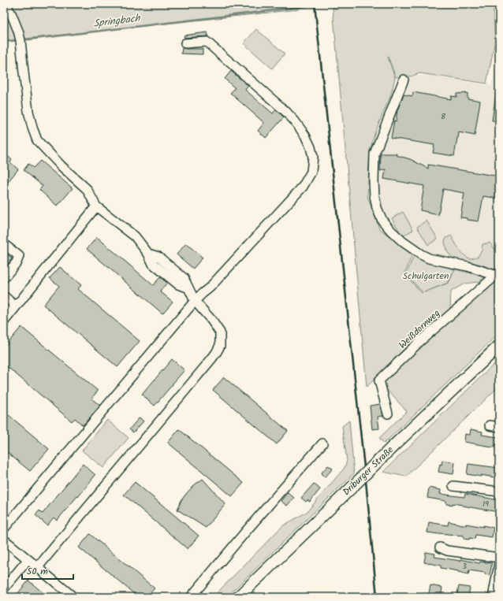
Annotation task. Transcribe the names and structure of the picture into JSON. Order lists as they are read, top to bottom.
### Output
{
  "streets": {
    "main road": ["Driburger Straße"],
    "street": ["Weißdornweg"]
  },
  "water": ["Springbach"],
  "parks": ["Schulgarten"],
  "house_numbers": ["8", "19", "3"],
  "scale_bar": "50 m"
}
